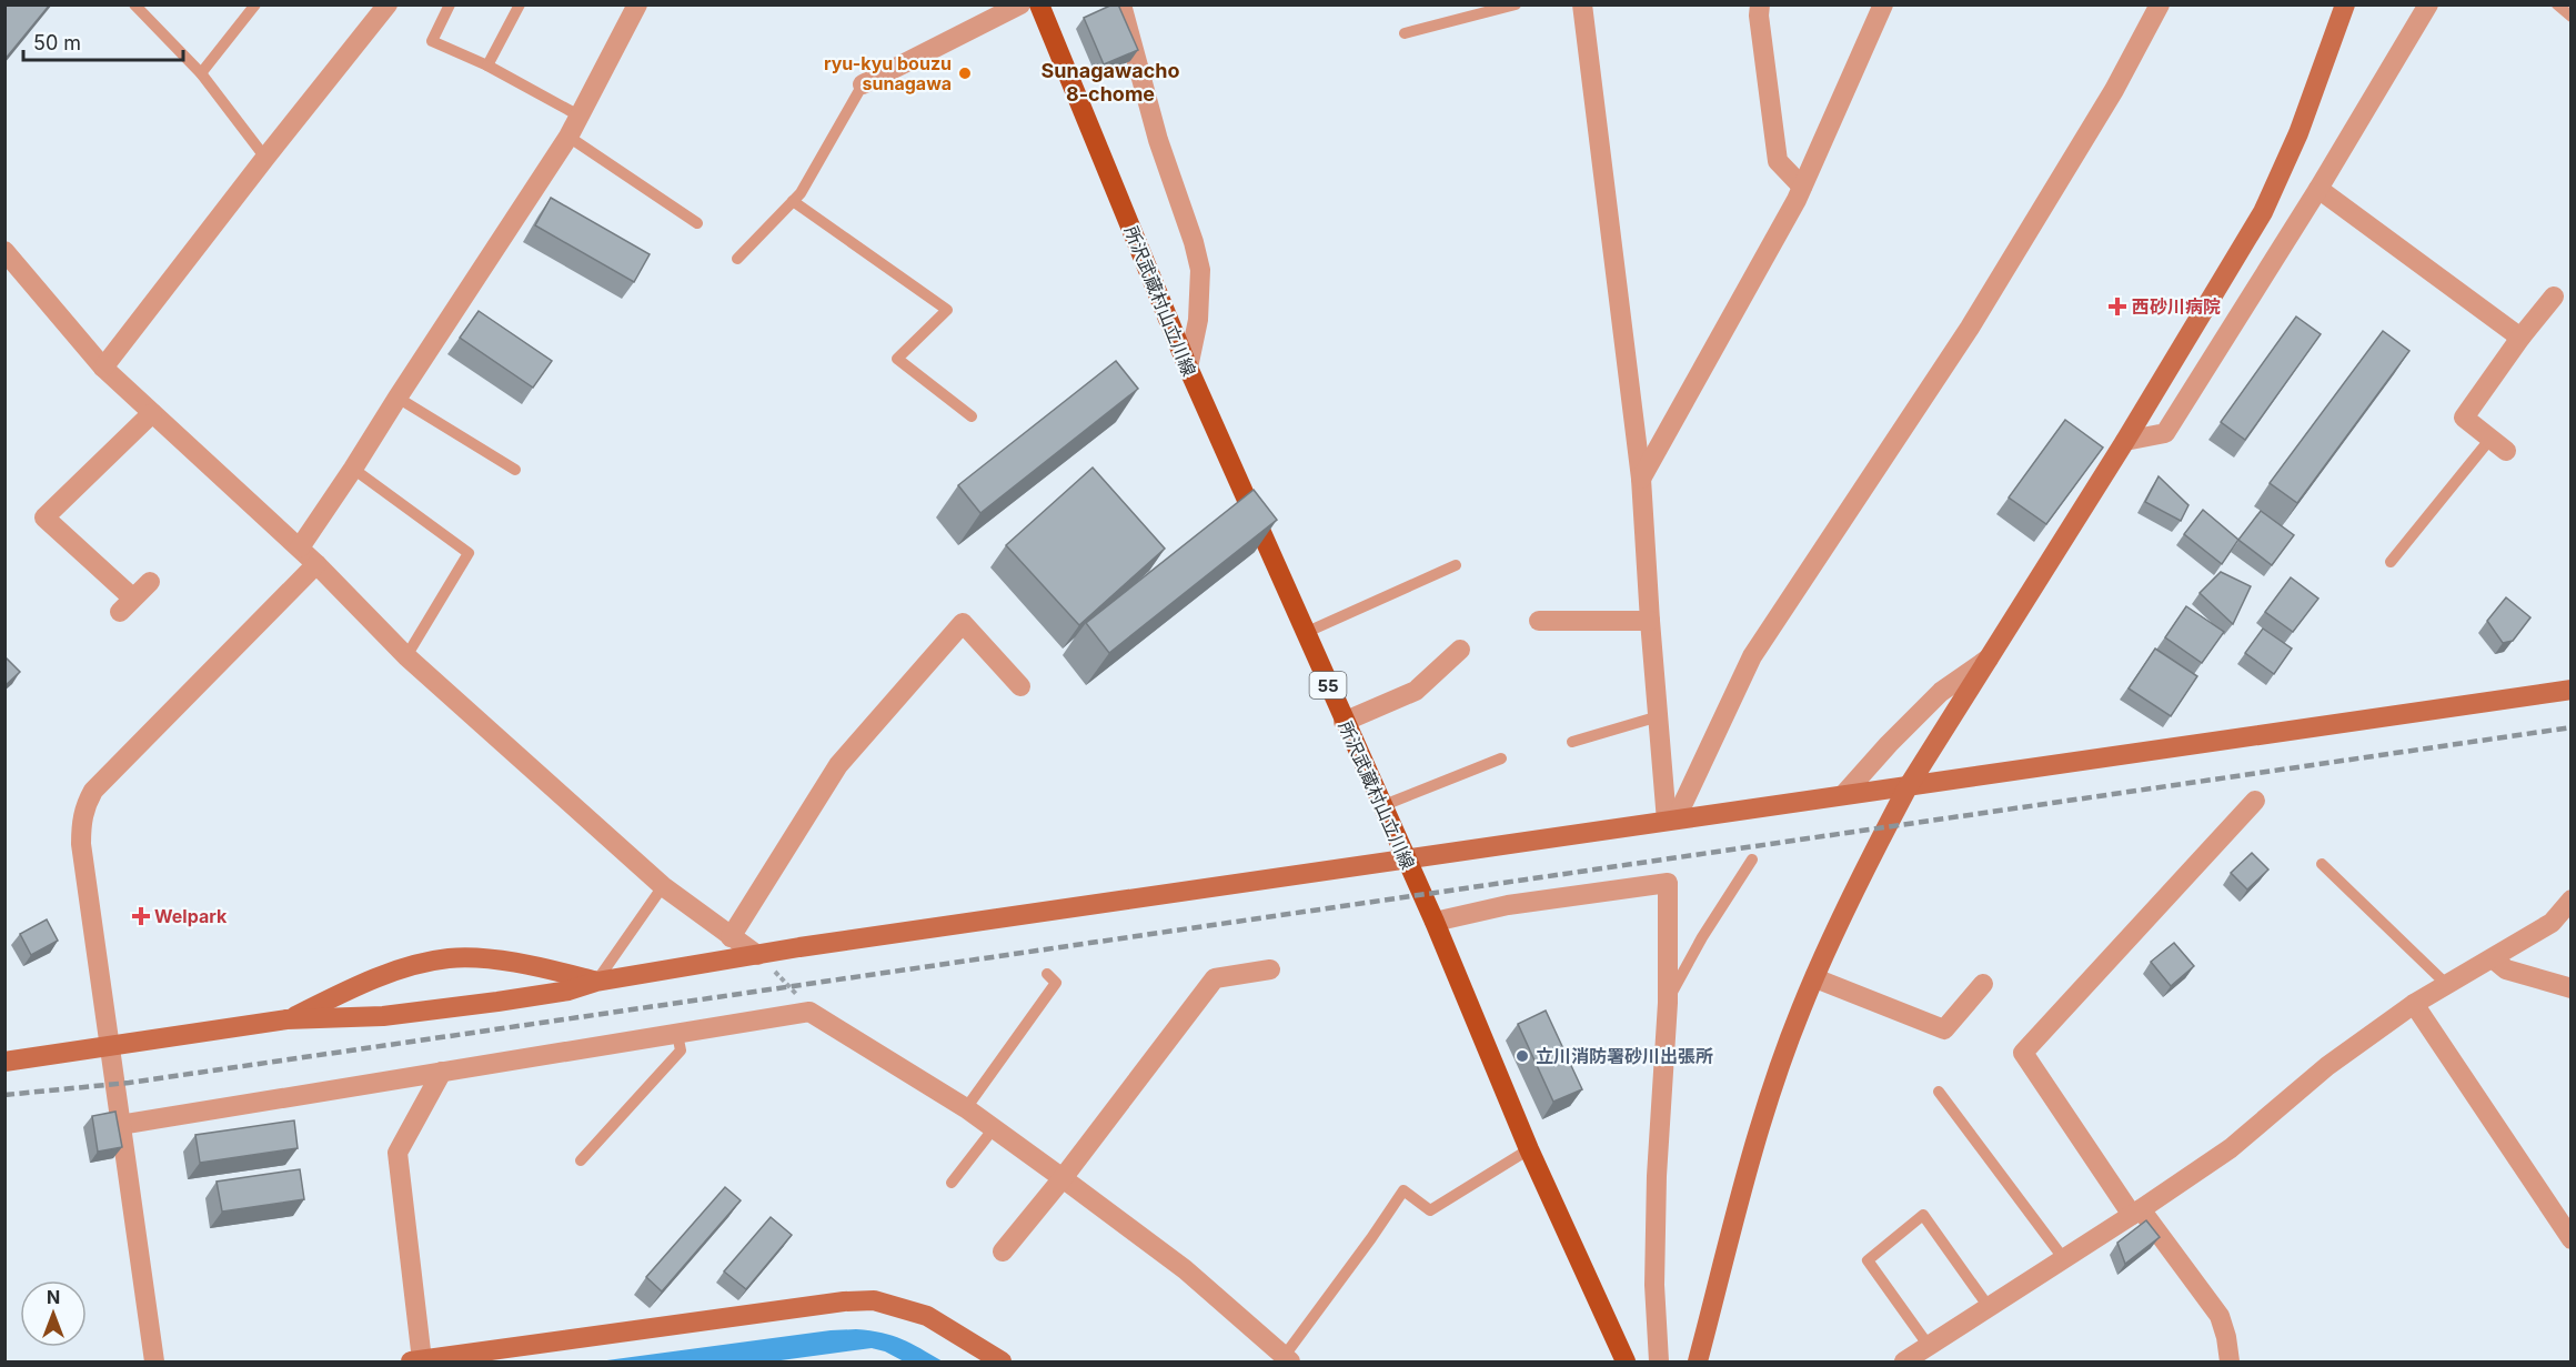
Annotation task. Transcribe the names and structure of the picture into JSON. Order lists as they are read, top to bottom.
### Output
{
  "streets": {
    "main road": ["所沢武蔵村山立川線", "55"]
  },
  "districts": ["Sunagawacho 8-chome"],
  "places": {
    "other": ["ryu-kyu bouzu sunagawa", "立川消防署砂川出張所"],
    "health": ["西砂川病院", "Welpark"]
  },
  "scale_bar": "50 m",
  "north": "top"
}
